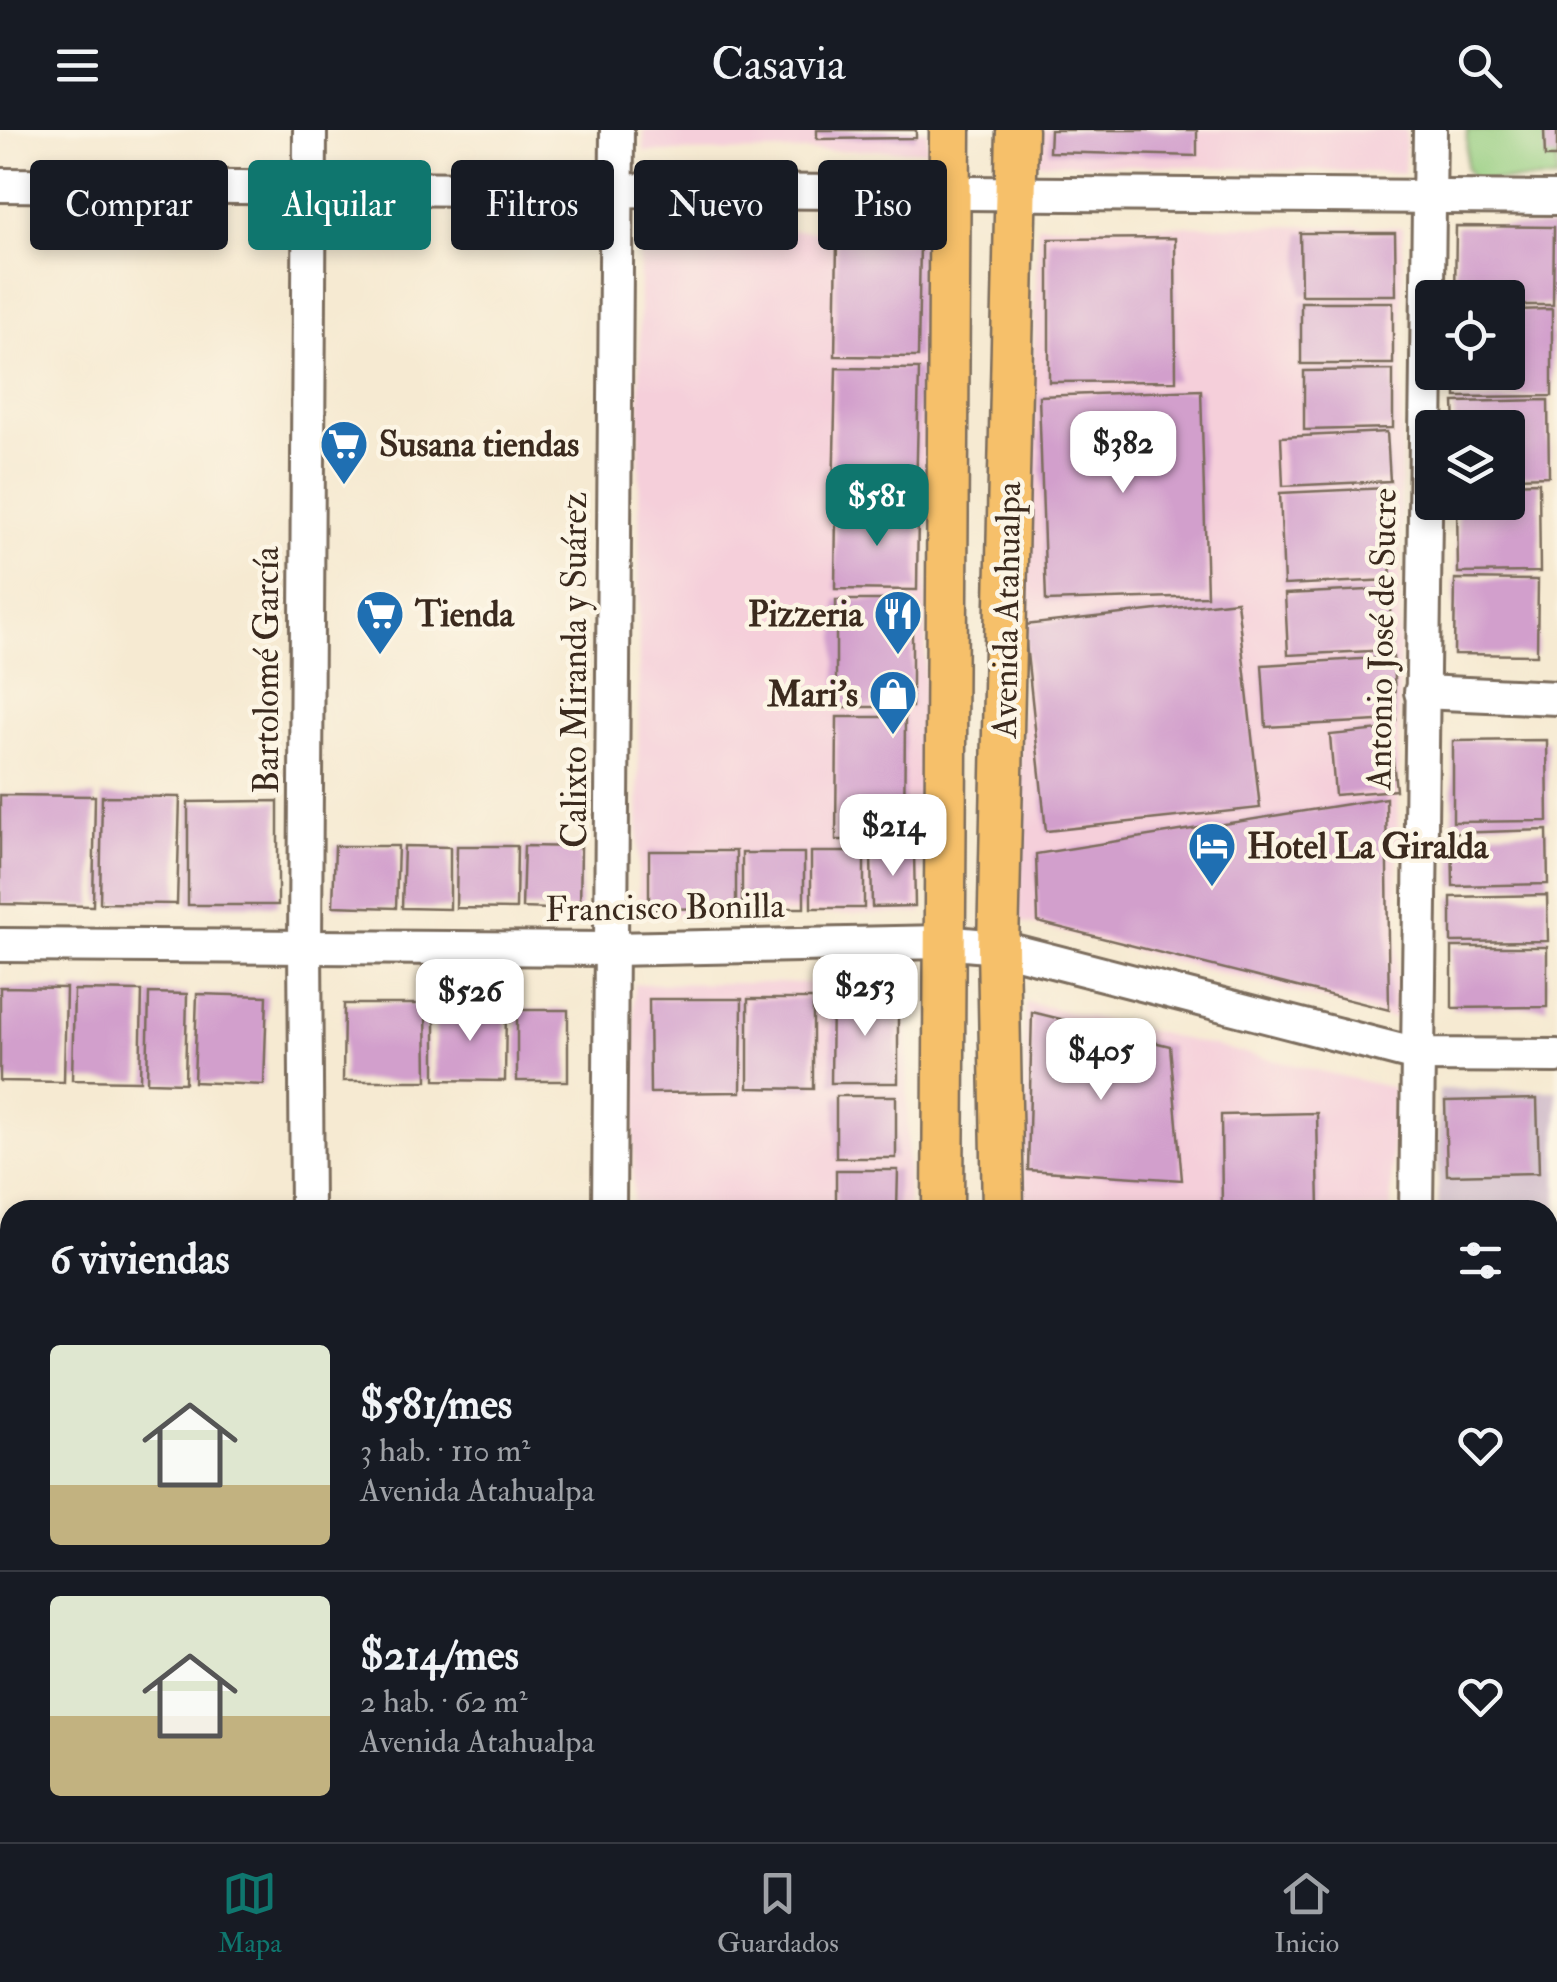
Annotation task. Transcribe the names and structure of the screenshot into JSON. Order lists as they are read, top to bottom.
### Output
{
  "streets": {
    "main road": ["Avenida Atahualpa"],
    "street": [
      "Antonio José de Sucre",
      "Bartolomé García",
      "Calixto Miranda y Suárez",
      "Francisco Bonilla"
    ]
  },
  "crossings": [
    ["Avenida Atahualpa", "Francisco Bonilla"],
    ["Antonio José de Sucre", "Francisco Bonilla"],
    ["Bartolomé García", "Francisco Bonilla"],
    ["Calixto Miranda y Suárez", "Francisco Bonilla"]
  ],
  "places": {
    "supermarket": ["Susana tiendas", "Tienda"],
    "restaurant": ["Pizzeria"],
    "shop": ["Mari's"],
    "hotel": ["Hotel La Giralda"]
  },
  "page": {
    "header": "Casavia",
    "chip": [
      "Comprar",
      "Alquilar",
      "Filtros",
      "Nuevo",
      "Piso"
    ],
    "price": [
      "$382",
      "$581",
      "$214",
      "$253",
      "$526",
      "$405"
    ],
    "heading": "6 viviendas",
    "list": [
      {
        "name": "$581/mes",
        "note": "3 hab. · 110 m² · Avenida Atahualpa"
      },
      {
        "name": "$214/mes",
        "note": "2 hab. · 62 m² · Avenida Atahualpa"
      }
    ],
    "tabs": ["Mapa", "Guardados", "Inicio"]
  }
}
